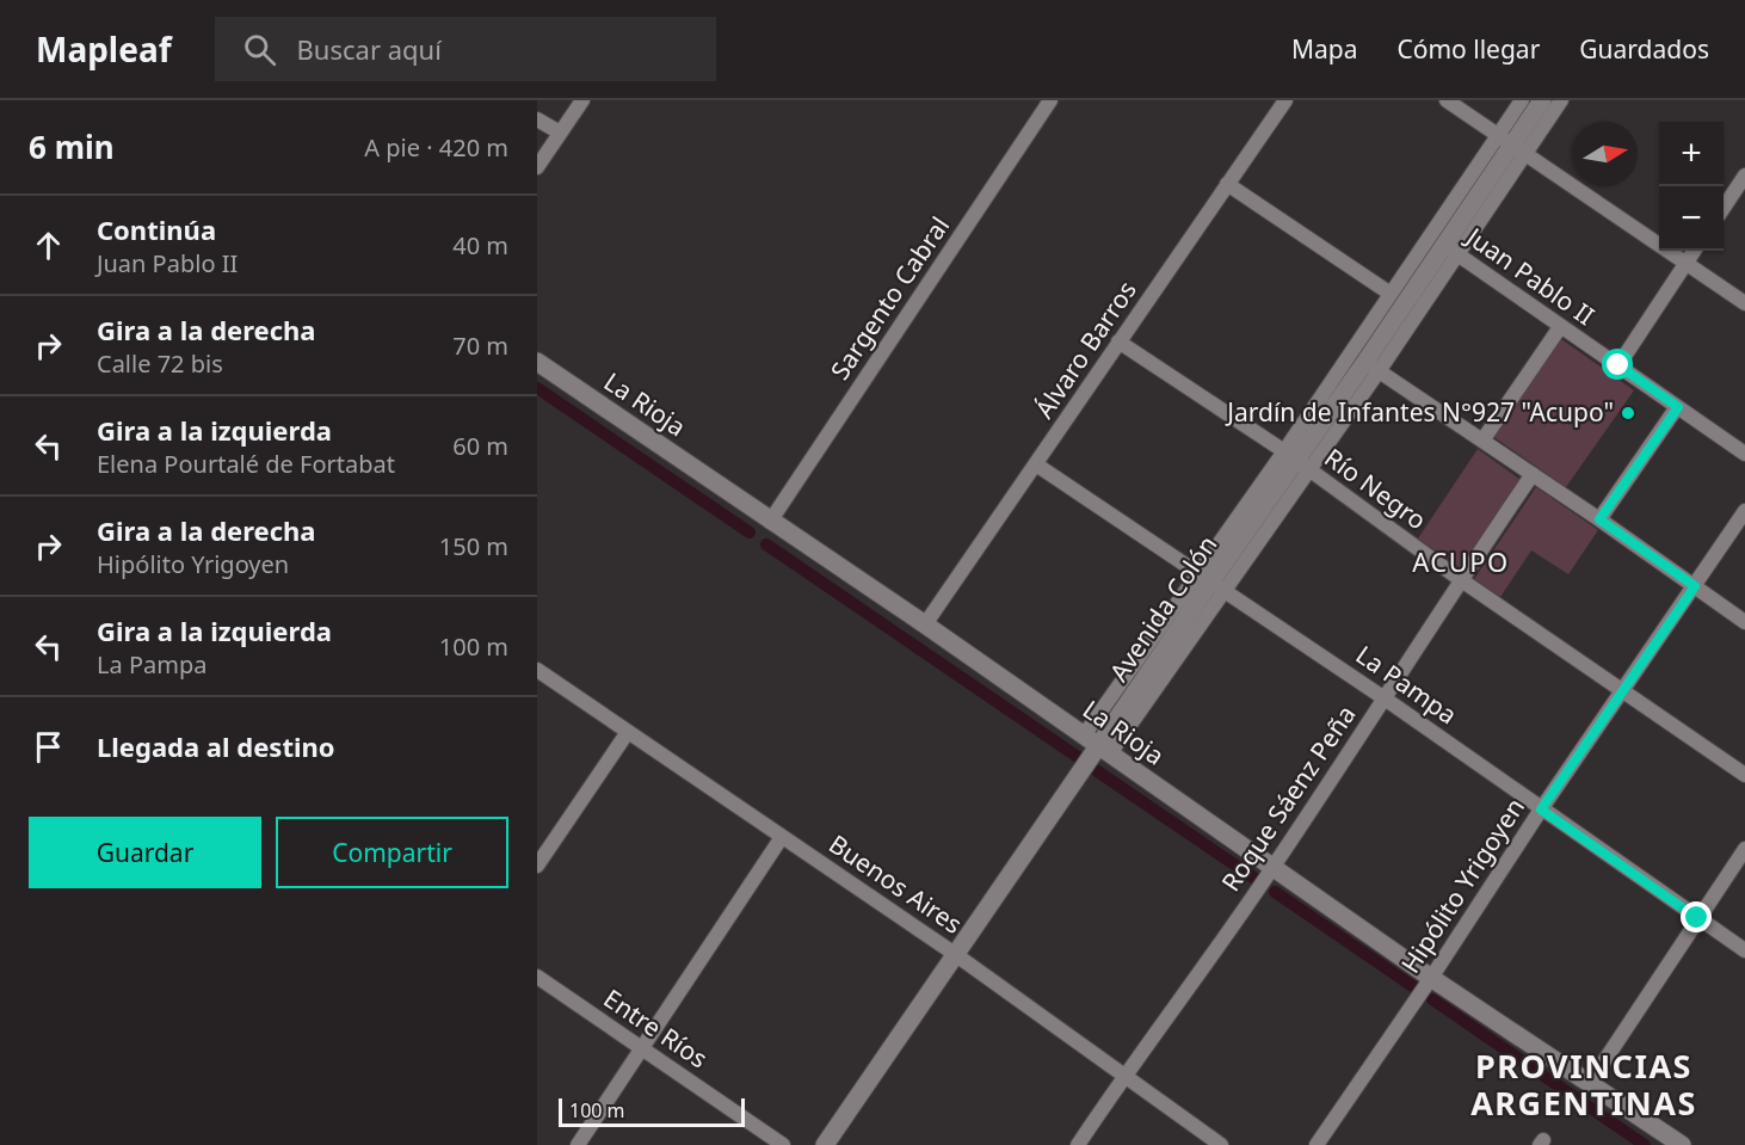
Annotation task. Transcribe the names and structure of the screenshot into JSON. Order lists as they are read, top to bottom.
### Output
{
  "streets": {
    "street": [
      "Juan Pablo II",
      "Sargento Cabral",
      "Álvaro Barros",
      "La Rioja",
      "Río Negro",
      "Avenida Colón",
      "La Pampa",
      "Roque Sáenz Peña",
      "Buenos Aires",
      "Hipólito Yrigoyen",
      "Entre Ríos"
    ]
  },
  "crossings": [
    ["Juan Pablo II", "Avenida Colón"],
    ["Sargento Cabral", "La Rioja"],
    ["Álvaro Barros", "La Rioja"],
    ["Álvaro Barros", "Río Negro"],
    ["Álvaro Barros", "La Pampa"],
    ["La Rioja", "Avenida Colón"],
    ["La Rioja", "Roque Sáenz Peña"],
    ["La Rioja", "Hipólito Yrigoyen"],
    ["Río Negro", "Avenida Colón"],
    ["Río Negro", "Roque Sáenz Peña"],
    ["Río Negro", "Hipólito Yrigoyen"],
    ["Avenida Colón", "La Pampa"],
    ["Avenida Colón", "Buenos Aires"],
    ["La Pampa", "Roque Sáenz Peña"],
    ["La Pampa", "Hipólito Yrigoyen"],
    ["Roque Sáenz Peña", "Buenos Aires"]
  ],
  "districts": ["ACUPO", "PROVINCIAS ARGENTINAS"],
  "places": ["Jardín de Infantes N°927 \"Acupo\""],
  "scale_bar": "100 m",
  "north": "right",
  "page": {
    "header": "Mapleaf",
    "search": "Buscar aquí",
    "nav": ["Mapa", "Cómo llegar", "Guardados"],
    "heading": ["6 min", "A pie · 420 m"],
    "map_buttons": ["+", "−"],
    "list": [
      ["Continúa", "Juan Pablo II", "40 m"],
      ["Gira a la derecha", "Calle 72 bis", "70 m"],
      ["Gira a la izquierda", "Elena Pourtalé de Fortabat", "60 m"],
      ["Gira a la derecha", "Hipólito Yrigoyen", "150 m"],
      ["Gira a la izquierda", "La Pampa", "100 m"],
      "Llegada al destino"
    ],
    "buttons": ["Guardar", "Compartir"],
    "scale": "100 m"
  }
}
